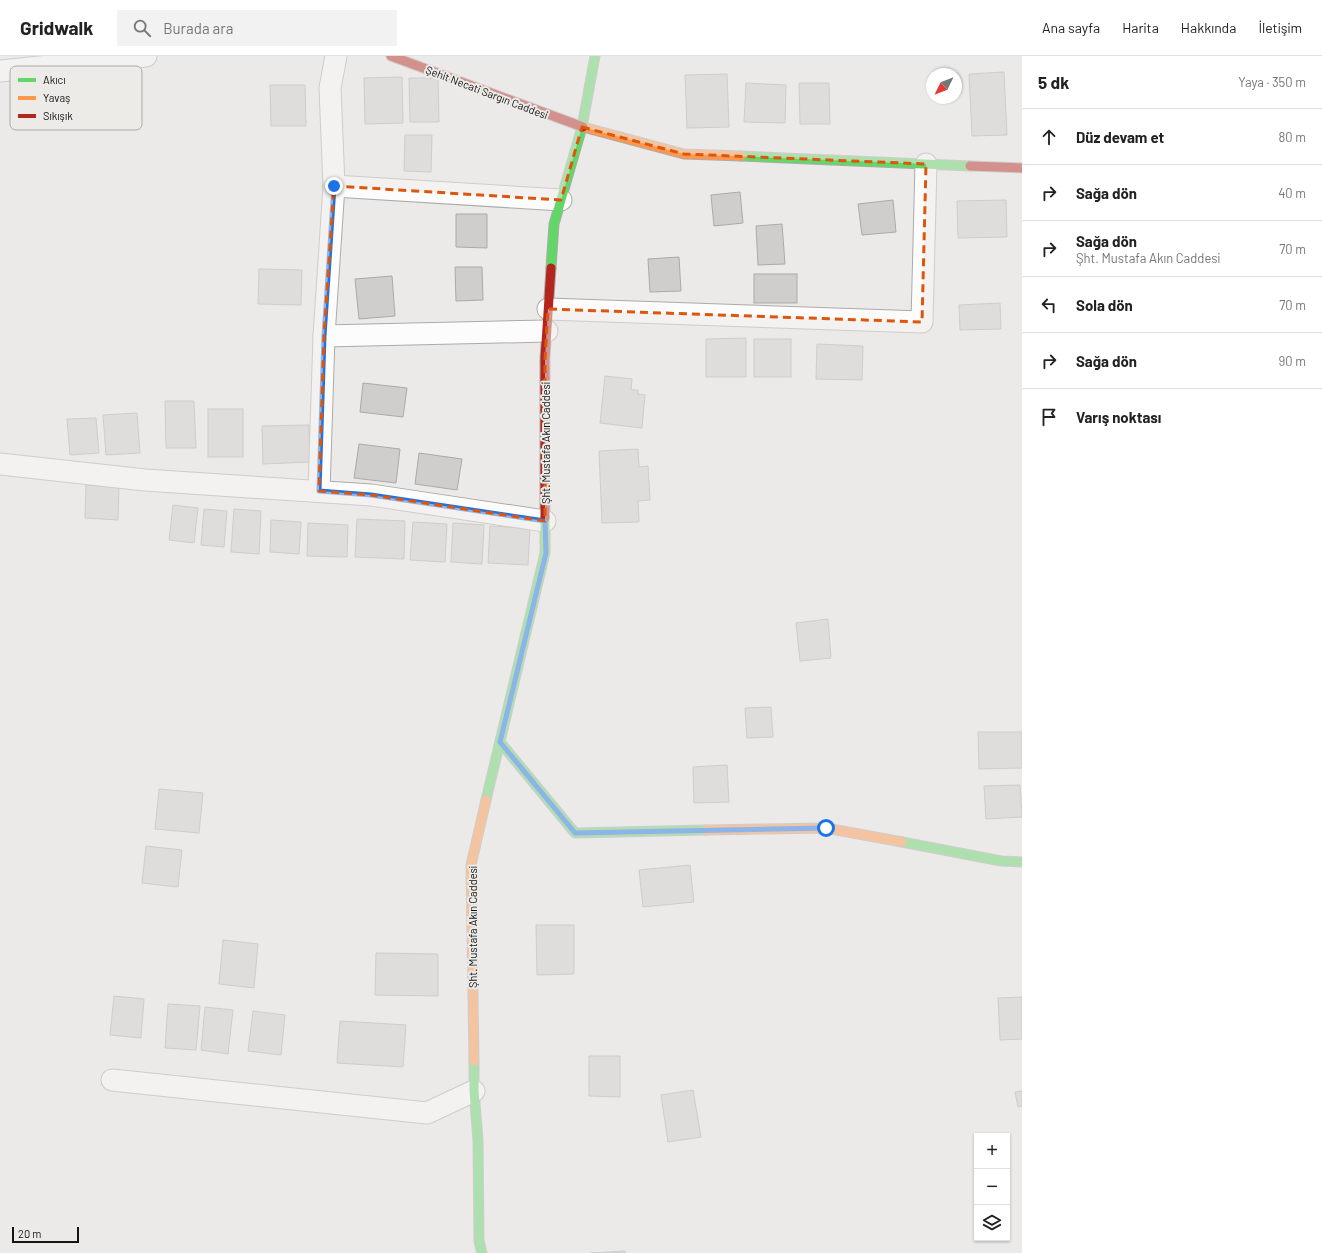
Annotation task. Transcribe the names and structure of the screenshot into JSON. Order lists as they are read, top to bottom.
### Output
{
  "streets": {
    "street": ["Şehit Necati Sargın Caddesi", "Şht. Mustafa Akın Caddesi"]
  },
  "crossings": [
    ["Şehit Necati Sargın Caddesi", "Şht. Mustafa Akın Caddesi"]
  ],
  "legend": ["Akıcı", "Yavaş", "Sıkışık"],
  "scale_bar": "20 m",
  "north": "bottom left",
  "page": {
    "header": "Gridwalk",
    "search": "Burada ara",
    "nav": [
      "Ana sayfa",
      "Harita",
      "Hakkında",
      "İletişim"
    ],
    "heading": ["5 dk", "Yaya · 350 m"],
    "list": [
      ["Düz devam et", "80 m"],
      ["Sağa dön", "40 m"],
      ["Sağa dön", "Şht. Mustafa Akın Caddesi", "70 m"],
      ["Sola dön", "70 m"],
      ["Sağa dön", "90 m"],
      "Varış noktası"
    ],
    "map_buttons": ["+", "−"],
    "scale": "20 m"
  }
}
